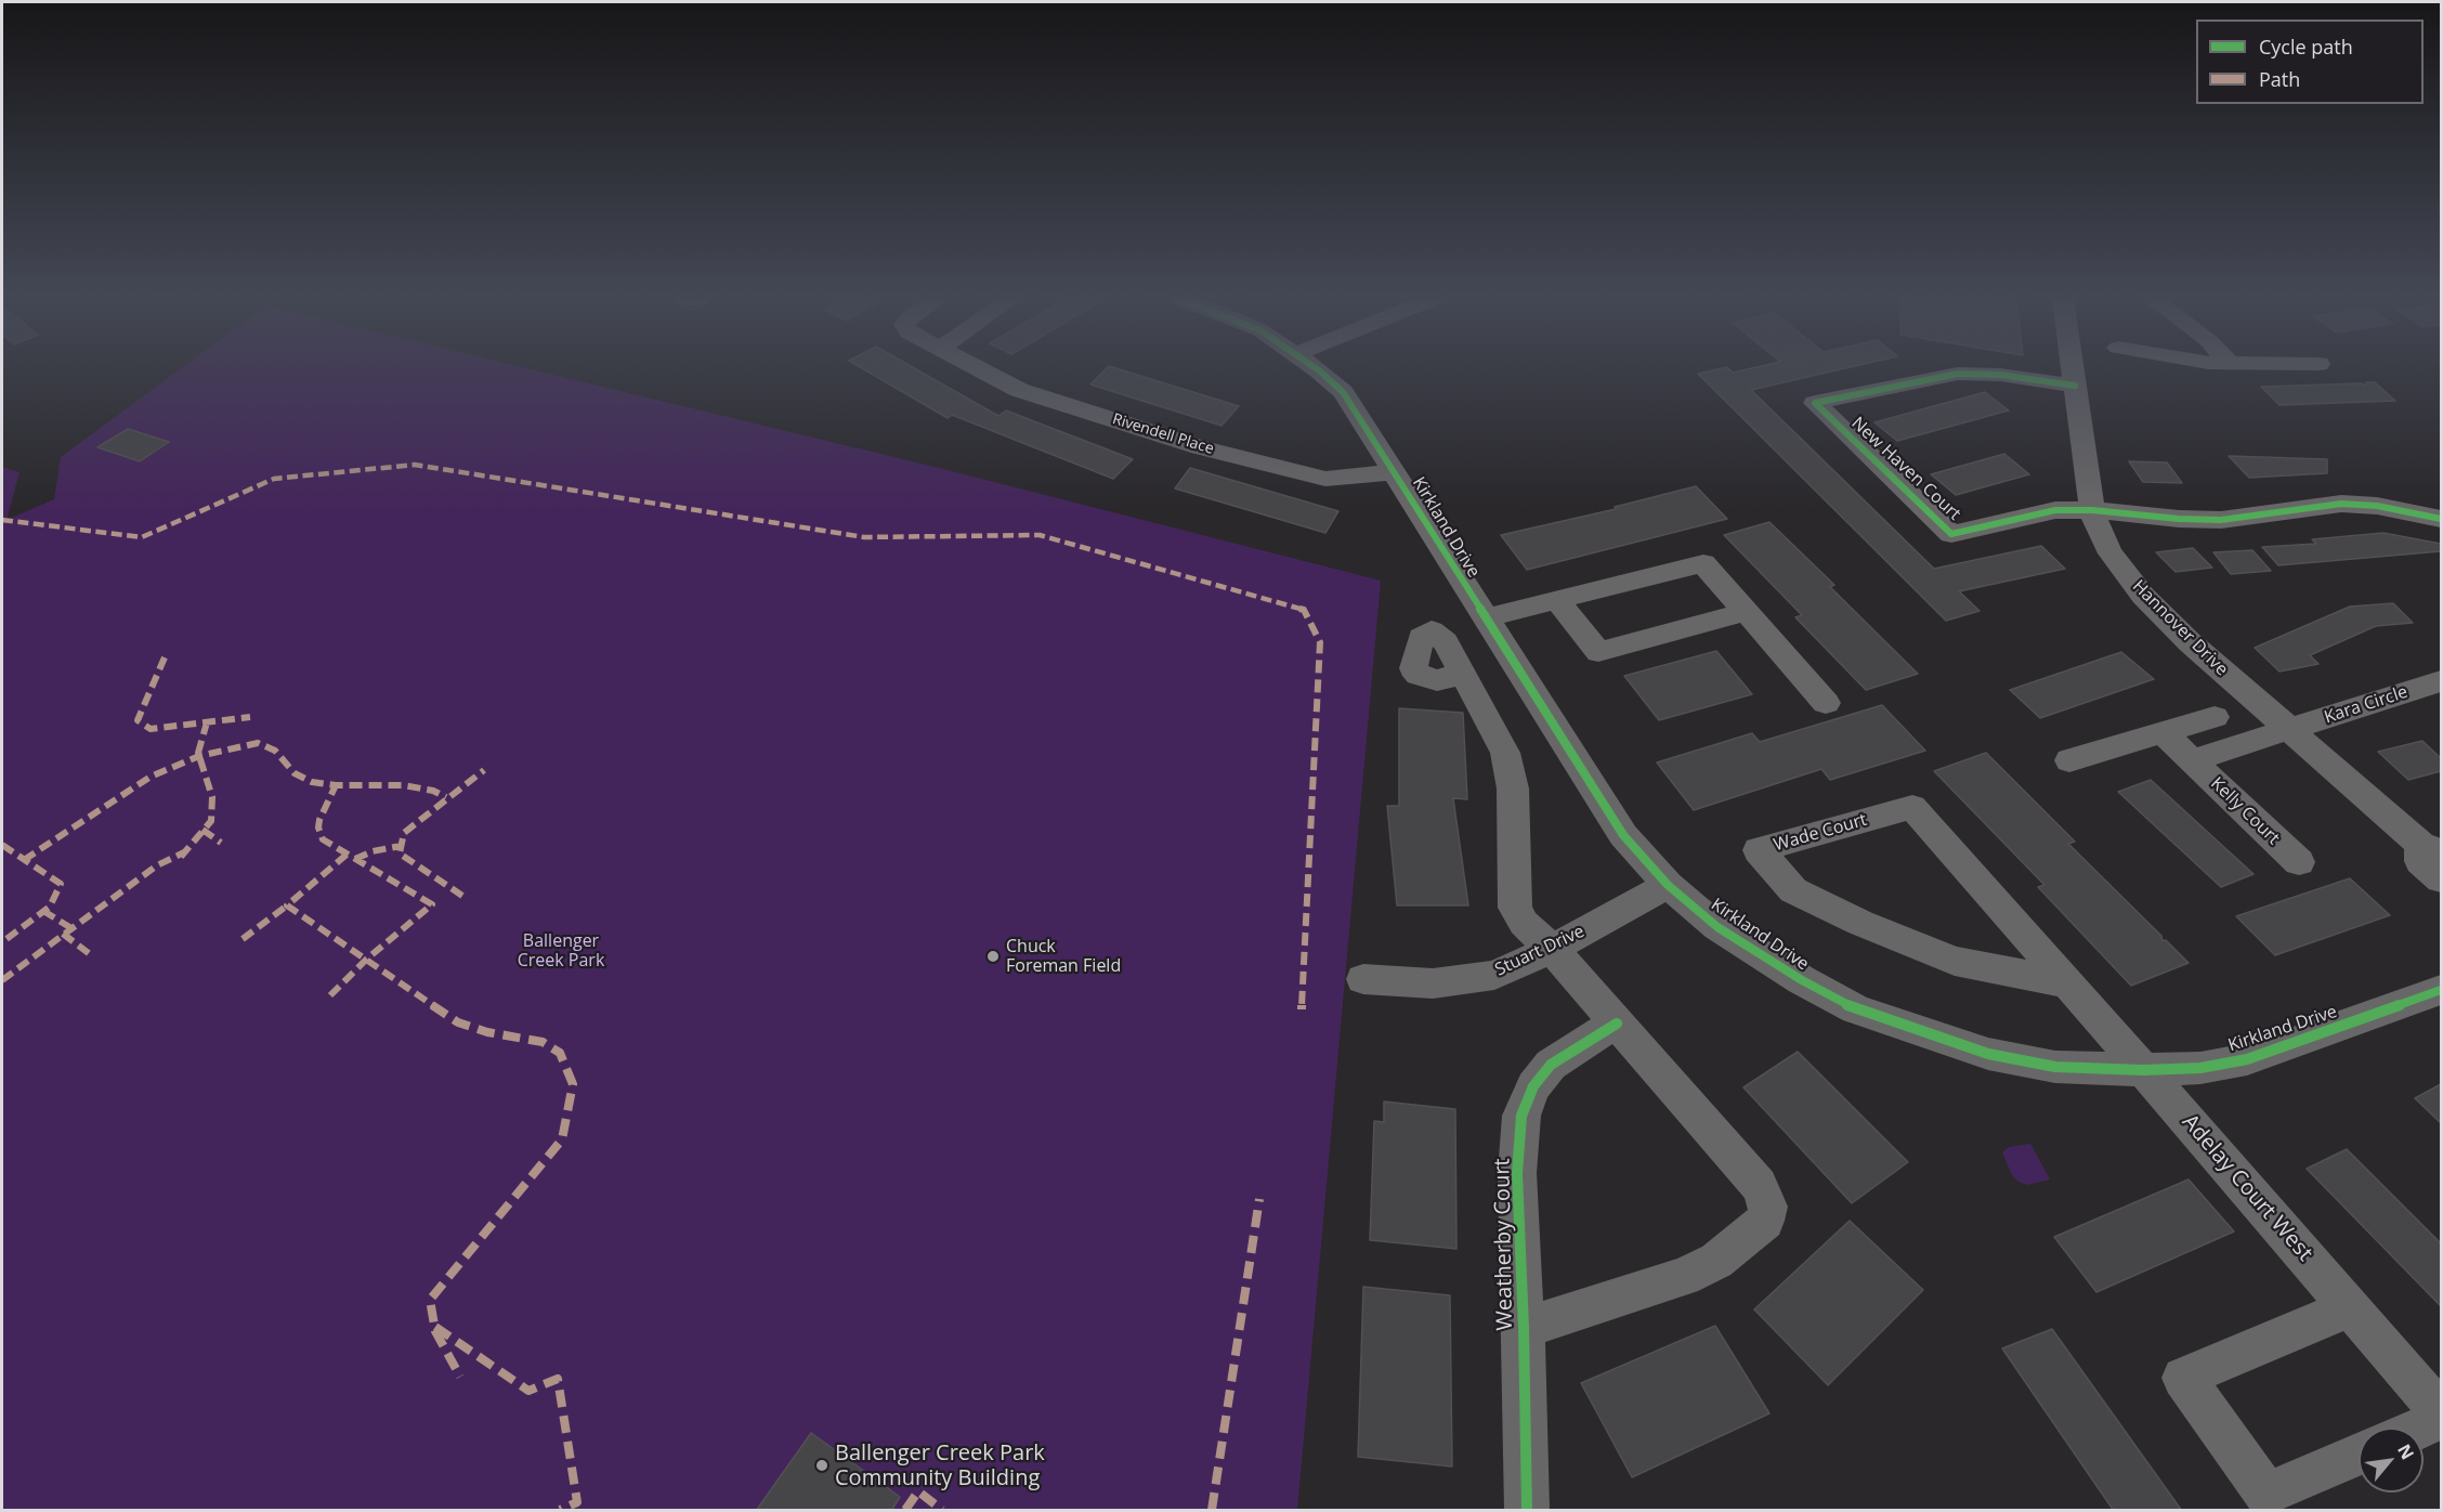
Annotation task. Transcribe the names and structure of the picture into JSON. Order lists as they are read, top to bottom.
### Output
{
  "streets": {
    "street": [
      "Rivendell Place",
      "New Haven Court",
      "Kirkland Drive",
      "Hannover Drive",
      "Kara Circle",
      "Kelly Court",
      "Wade Court",
      "Stuart Drive",
      "Adelay Court West",
      "Weatherby Court"
    ]
  },
  "crossings": [
    ["Rivendell Place", "Kirkland Drive"],
    ["New Haven Court", "Hannover Drive"],
    ["Kirkland Drive", "Wade Court"],
    ["Kirkland Drive", "Stuart Drive"],
    ["Kirkland Drive", "Adelay Court West"],
    ["Hannover Drive", "Kara Circle"],
    ["Hannover Drive", "Kelly Court"],
    ["Kara Circle", "Kelly Court"],
    ["Wade Court", "Adelay Court West"],
    ["Stuart Drive", "Weatherby Court"]
  ],
  "parks": ["Ballenger Creek Park"],
  "places": ["Chuck Foreman Field", "Ballenger Creek Park Community Building"],
  "legend": ["Cycle path", "Path"],
  "north": "top right"
}
